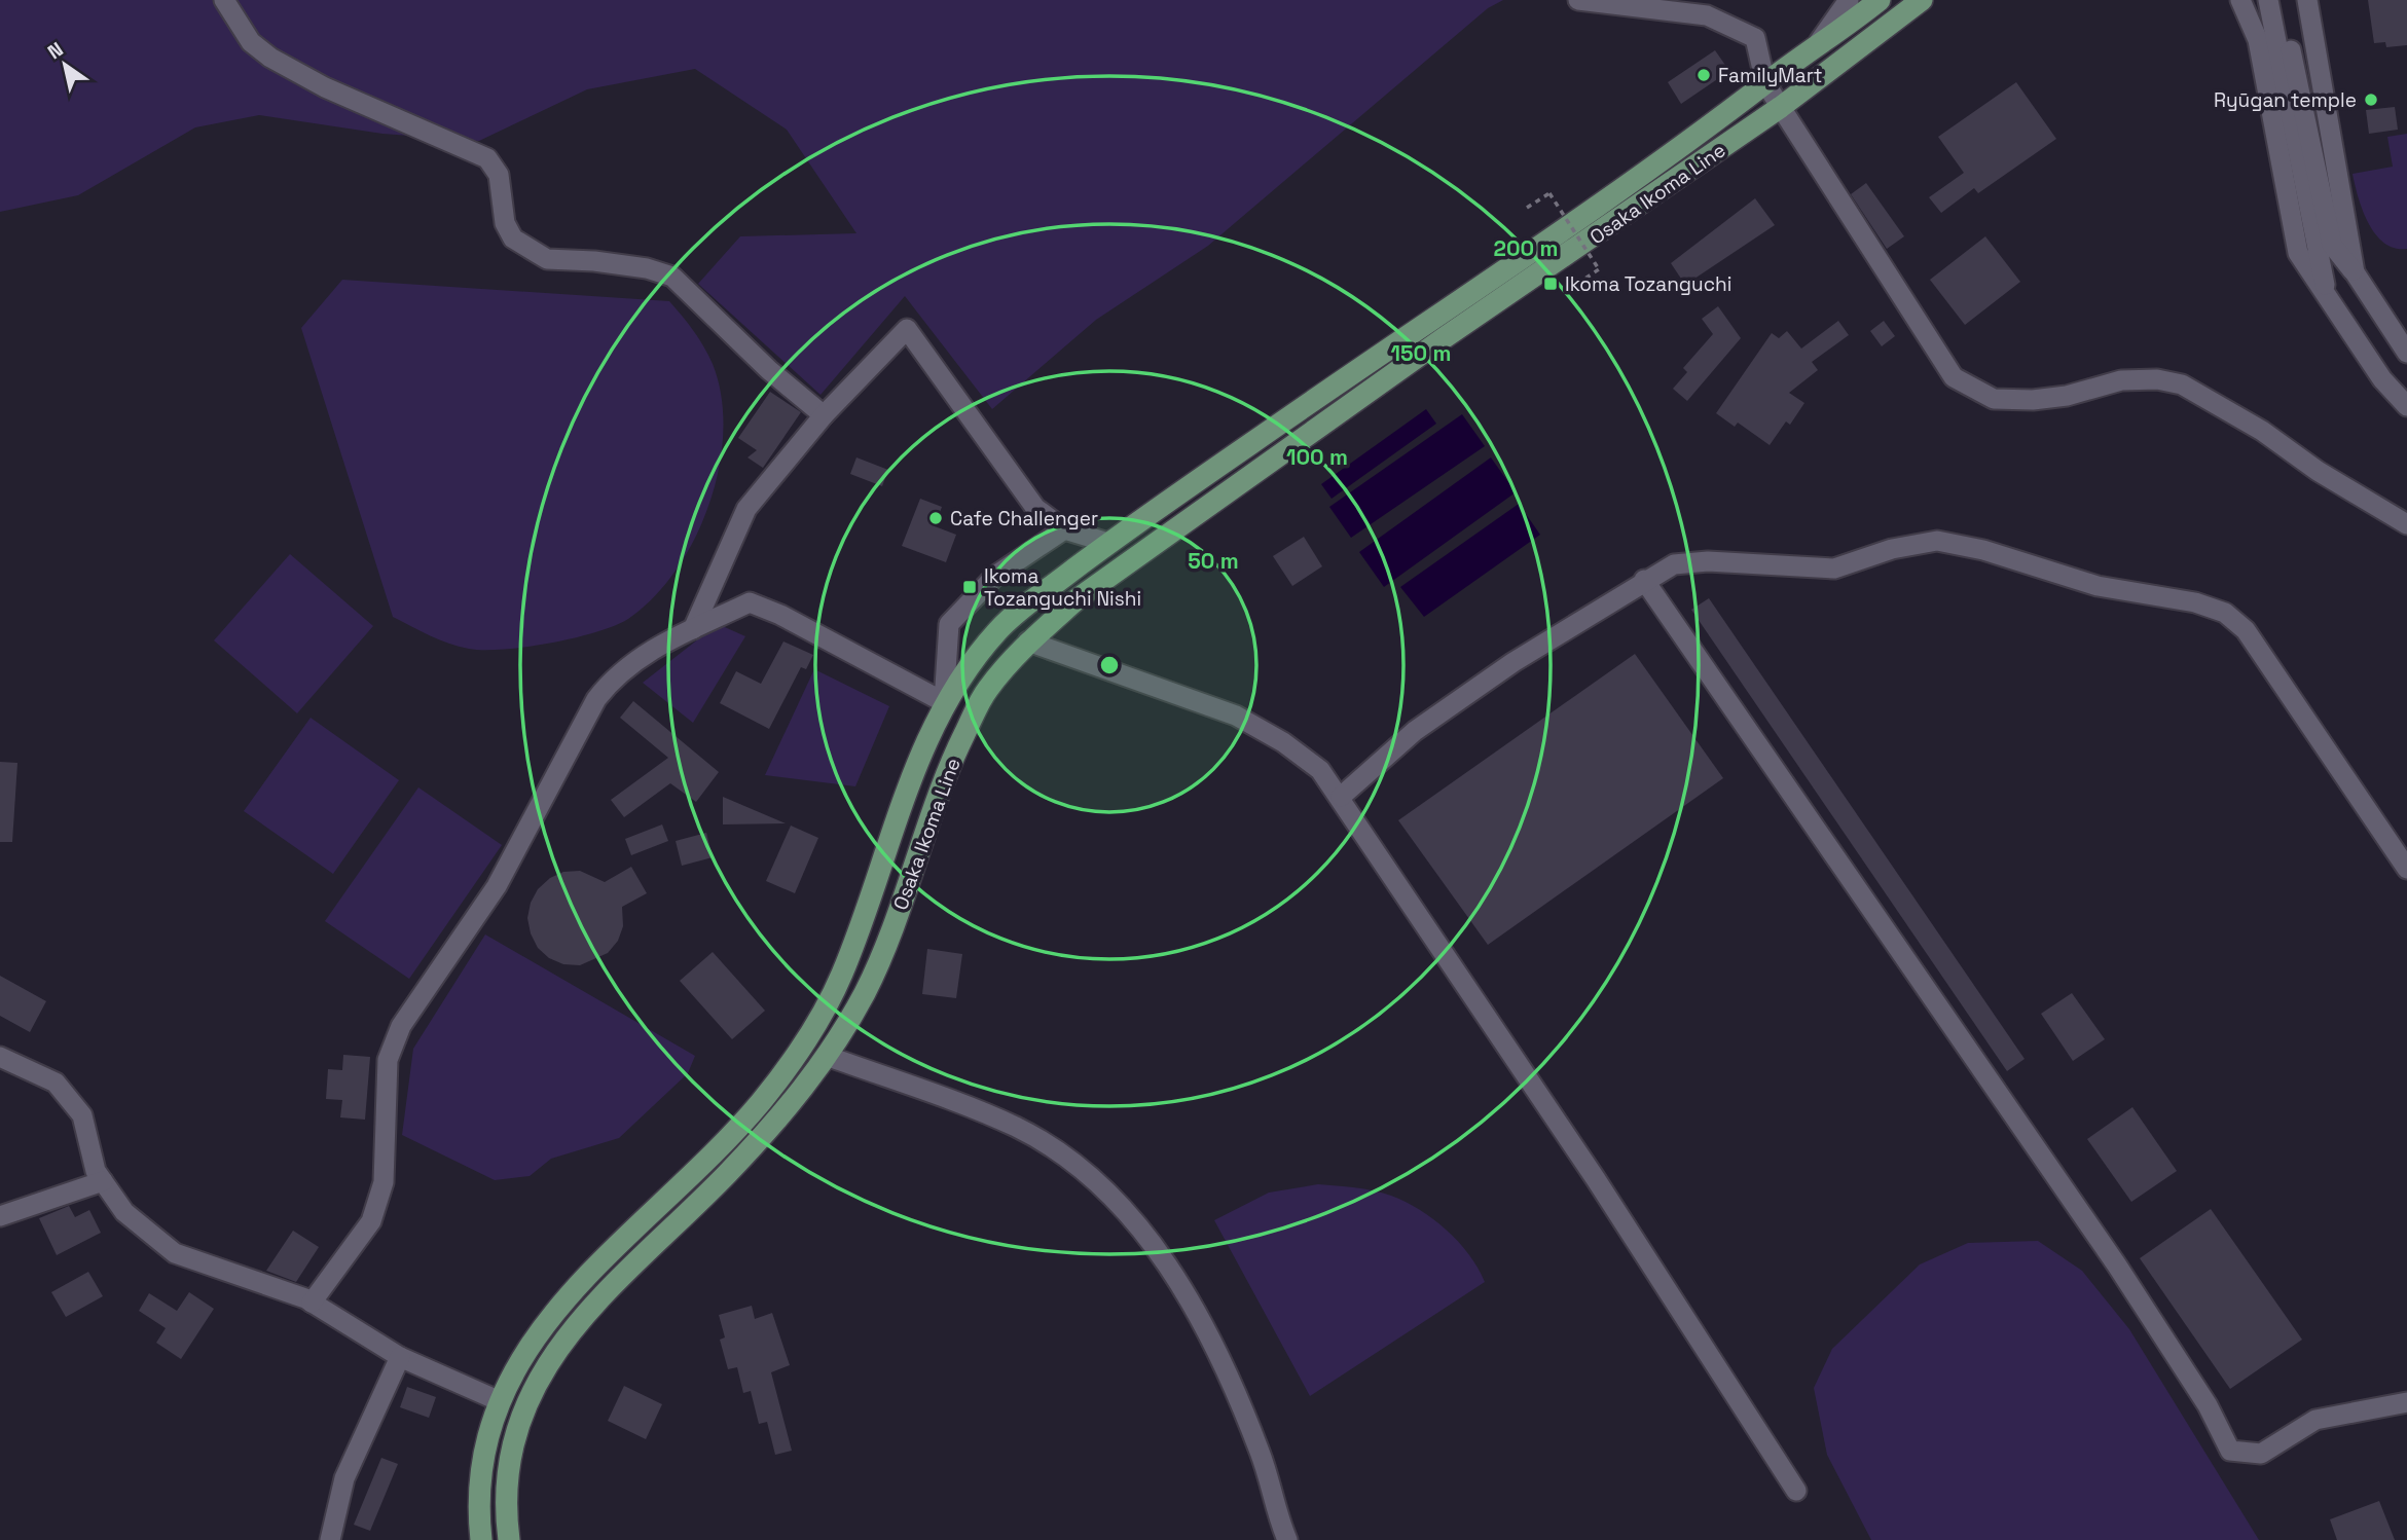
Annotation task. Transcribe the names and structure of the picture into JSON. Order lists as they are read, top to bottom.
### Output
{
  "streets": {
    "main road": ["Osaka Ikoma Line"]
  },
  "places": {
    "other": ["FamilyMart", "Ryūgan temple", "Cafe Challenger"],
    "transit": ["Ikoma Tozanguchi", "Ikoma Tozanguchi Nishi"]
  },
  "north": "top left",
  "rings": [
    "200 m",
    "150 m",
    "100 m",
    "50 m"
  ]
}
